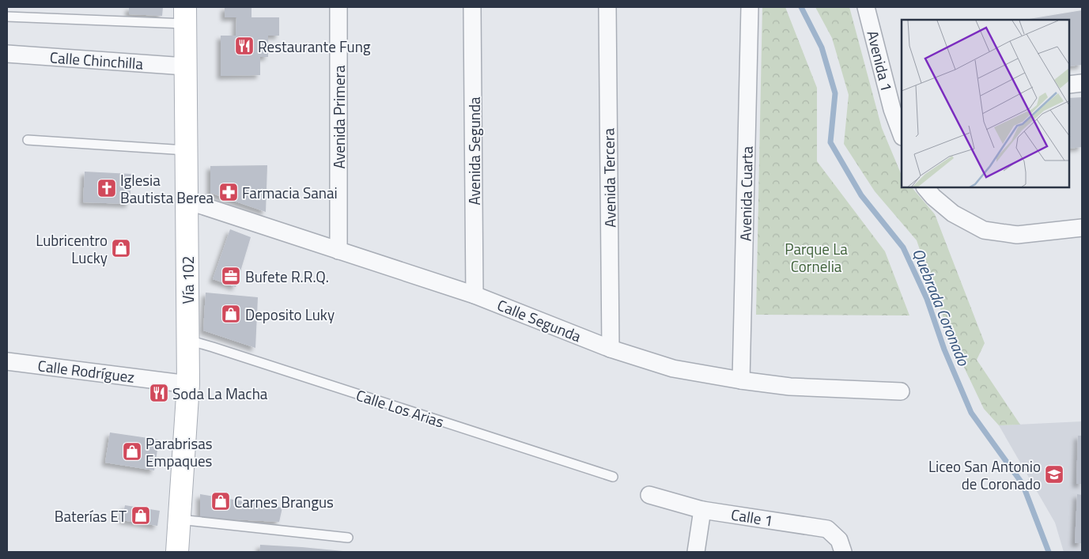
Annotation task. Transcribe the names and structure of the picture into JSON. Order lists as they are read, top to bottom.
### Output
{
  "streets": {
    "main road": ["Vía 102"],
    "street": [
      "Calle Chinchilla",
      "Avenida 1",
      "Avenida Primera",
      "Avenida Segunda",
      "Avenida Tercera",
      "Avenida Cuarta",
      "Calle Segunda",
      "Calle Rodríguez",
      "Calle 1"
    ],
    "lane": ["Calle Los Arias"]
  },
  "crossings": [
    ["Calle Chinchilla", "Vía 102"],
    ["Avenida Primera", "Calle Segunda"],
    ["Avenida Segunda", "Calle Segunda"],
    ["Avenida Tercera", "Calle Segunda"],
    ["Avenida Cuarta", "Calle Segunda"],
    ["Vía 102", "Calle Segunda"],
    ["Vía 102", "Calle Rodríguez"],
    ["Vía 102", "Calle Los Arias"]
  ],
  "water": ["Quebrada Coronado"],
  "parks": ["Parque La Cornelia"],
  "places": {
    "restaurant": ["Restaurante Fung", "Soda La Macha"],
    "church": ["Iglesia Bautista Berea"],
    "pharmacy": ["Farmacia Sanai"],
    "shop": [
      "Lubricentro Lucky",
      "Deposito Luky",
      "Parabrisas Empaques",
      "Carnes Brangus",
      "Baterías ET"
    ],
    "office": ["Bufete R.R.Q."],
    "school or university": ["Liceo San Antonio de Coronado"]
  }
}
